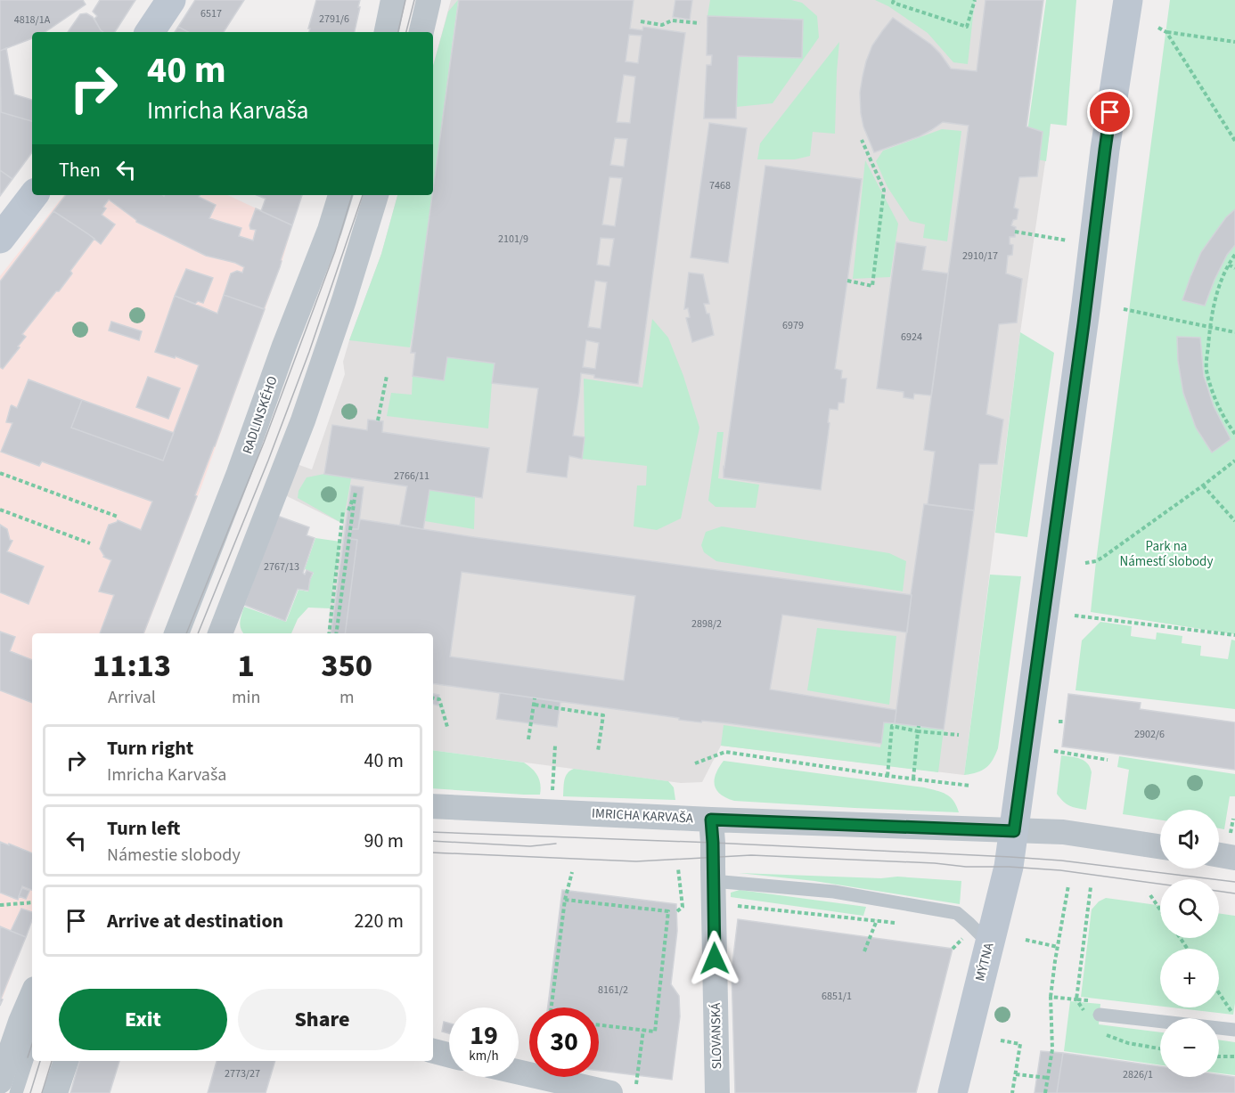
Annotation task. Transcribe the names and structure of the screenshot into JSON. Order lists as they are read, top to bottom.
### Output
{
  "streets": {
    "main road": ["MÝTNA"],
    "street": ["RADLINSKÉHO", "IMRICHA KARVAŠA", "SLOVANSKÁ"]
  },
  "crossings": [
    ["IMRICHA KARVAŠA", "MÝTNA"],
    ["IMRICHA KARVAŠA", "SLOVANSKÁ"]
  ],
  "parks": ["Park na Námestí slobody"],
  "house_numbers": [
    "6517",
    "2791/6",
    "4818/1A",
    "7468",
    "2101/9",
    "2910/17",
    "6979",
    "6924",
    "2766/11",
    "2767/13",
    "2898/2",
    "2902/6",
    "8161/2",
    "6851/1",
    "2773/27",
    "2826/1"
  ],
  "page": {
    "turn": ["40 m", "Imricha Karvaša"],
    "then": "Then",
    "eta": [
      "11:13",
      "Arrival",
      "1",
      "min",
      "350",
      "m"
    ],
    "list": [
      {
        "name": "Turn right",
        "note": "Imricha Karvaša",
        "value": "40 m"
      },
      {
        "name": "Turn left",
        "note": "Námestie slobody",
        "value": "90 m"
      },
      {
        "name": "Arrive at destination",
        "value": "220 m"
      }
    ],
    "map_buttons": ["+", "−"],
    "buttons": ["Exit", "Share"],
    "speed": "19 km/h",
    "limit": "30"
  }
}
